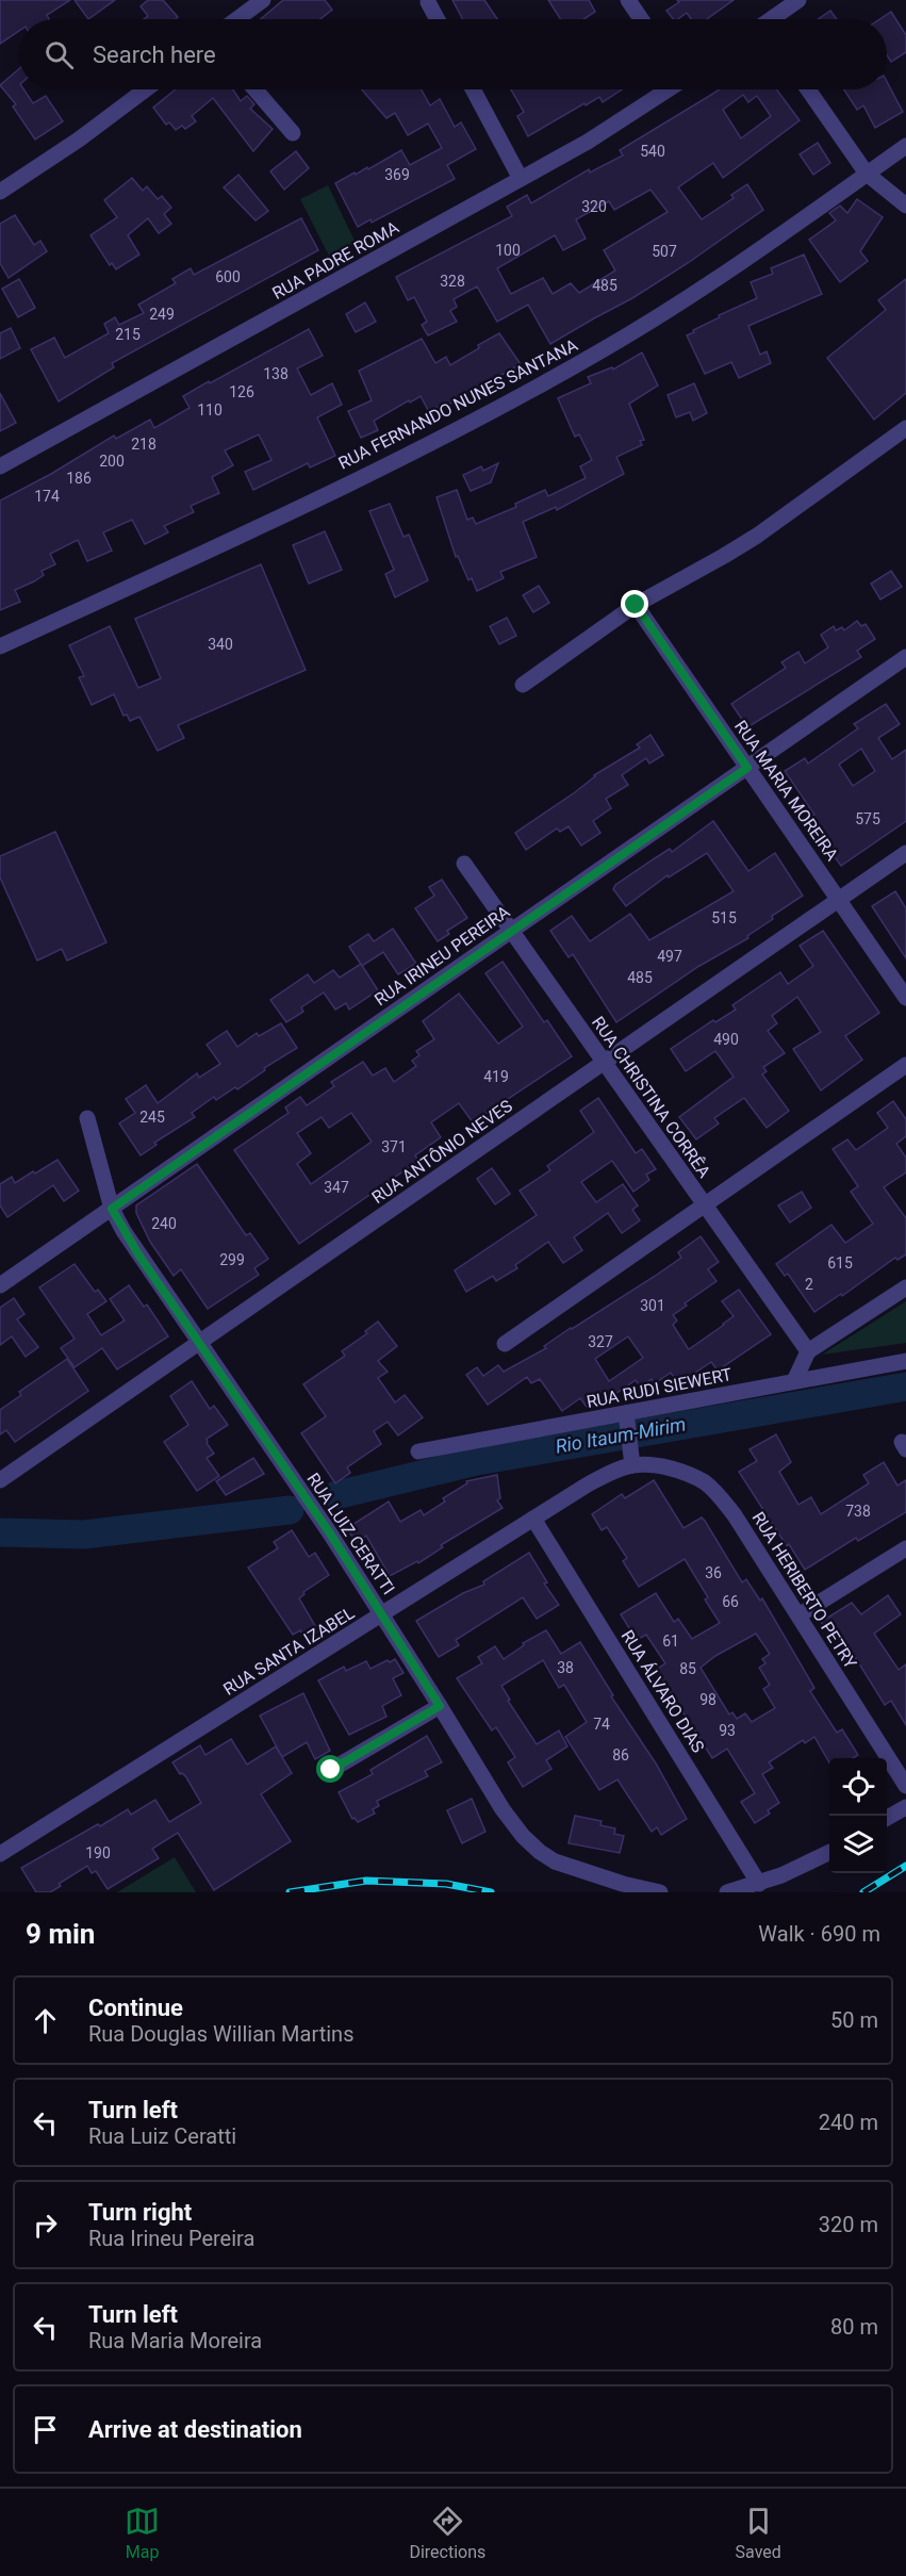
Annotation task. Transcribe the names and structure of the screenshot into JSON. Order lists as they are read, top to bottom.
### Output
{
  "streets": {
    "street": [
      "RUA PADRE ROMA",
      "RUA FERNANDO NUNES SANTANA",
      "RUA MARIA MOREIRA",
      "RUA IRINEU PEREIRA",
      "RUA CHRISTINA CORRÊA",
      "RUA ANTÔNIO NEVES",
      "RUA RUDI SIEWERT",
      "RUA LUIZ CERATTI",
      "RUA HERIBERTO PETRY",
      "RUA SANTA IZABEL",
      "RUA ÁLVARO DIAS"
    ]
  },
  "crossings": [
    ["RUA MARIA MOREIRA", "RUA IRINEU PEREIRA"],
    ["RUA MARIA MOREIRA", "RUA ANTÔNIO NEVES"],
    ["RUA IRINEU PEREIRA", "RUA CHRISTINA CORRÊA"],
    ["RUA IRINEU PEREIRA", "RUA LUIZ CERATTI"],
    ["RUA CHRISTINA CORRÊA", "RUA ANTÔNIO NEVES"],
    ["RUA ANTÔNIO NEVES", "RUA LUIZ CERATTI"],
    ["RUA LUIZ CERATTI", "RUA SANTA IZABEL"],
    ["RUA HERIBERTO PETRY", "RUA SANTA IZABEL"],
    ["RUA SANTA IZABEL", "RUA ÁLVARO DIAS"]
  ],
  "water": ["Rio Itaum-Mirim"],
  "house_numbers": [
    "540",
    "369",
    "320",
    "100",
    "507",
    "600",
    "328",
    "485",
    "249",
    "215",
    "138",
    "126",
    "110",
    "218",
    "200",
    "186",
    "174",
    "340",
    "575",
    "515",
    "497",
    "485",
    "490",
    "419",
    "245",
    "371",
    "347",
    "240",
    "299",
    "615",
    "2",
    "301",
    "327",
    "738",
    "36",
    "66",
    "61",
    "38",
    "85",
    "98",
    "74",
    "93",
    "86",
    "190"
  ],
  "page": {
    "search": "Search here",
    "heading": ["9 min", "Walk · 690 m"],
    "list": [
      ["Continue", "Rua Douglas Willian Martins", "50 m"],
      ["Turn left", "Rua Luiz Ceratti", "240 m"],
      ["Turn right", "Rua Irineu Pereira", "320 m"],
      ["Turn left", "Rua Maria Moreira", "80 m"],
      "Arrive at destination"
    ],
    "nav": ["Map", "Directions", "Saved"]
  }
}
